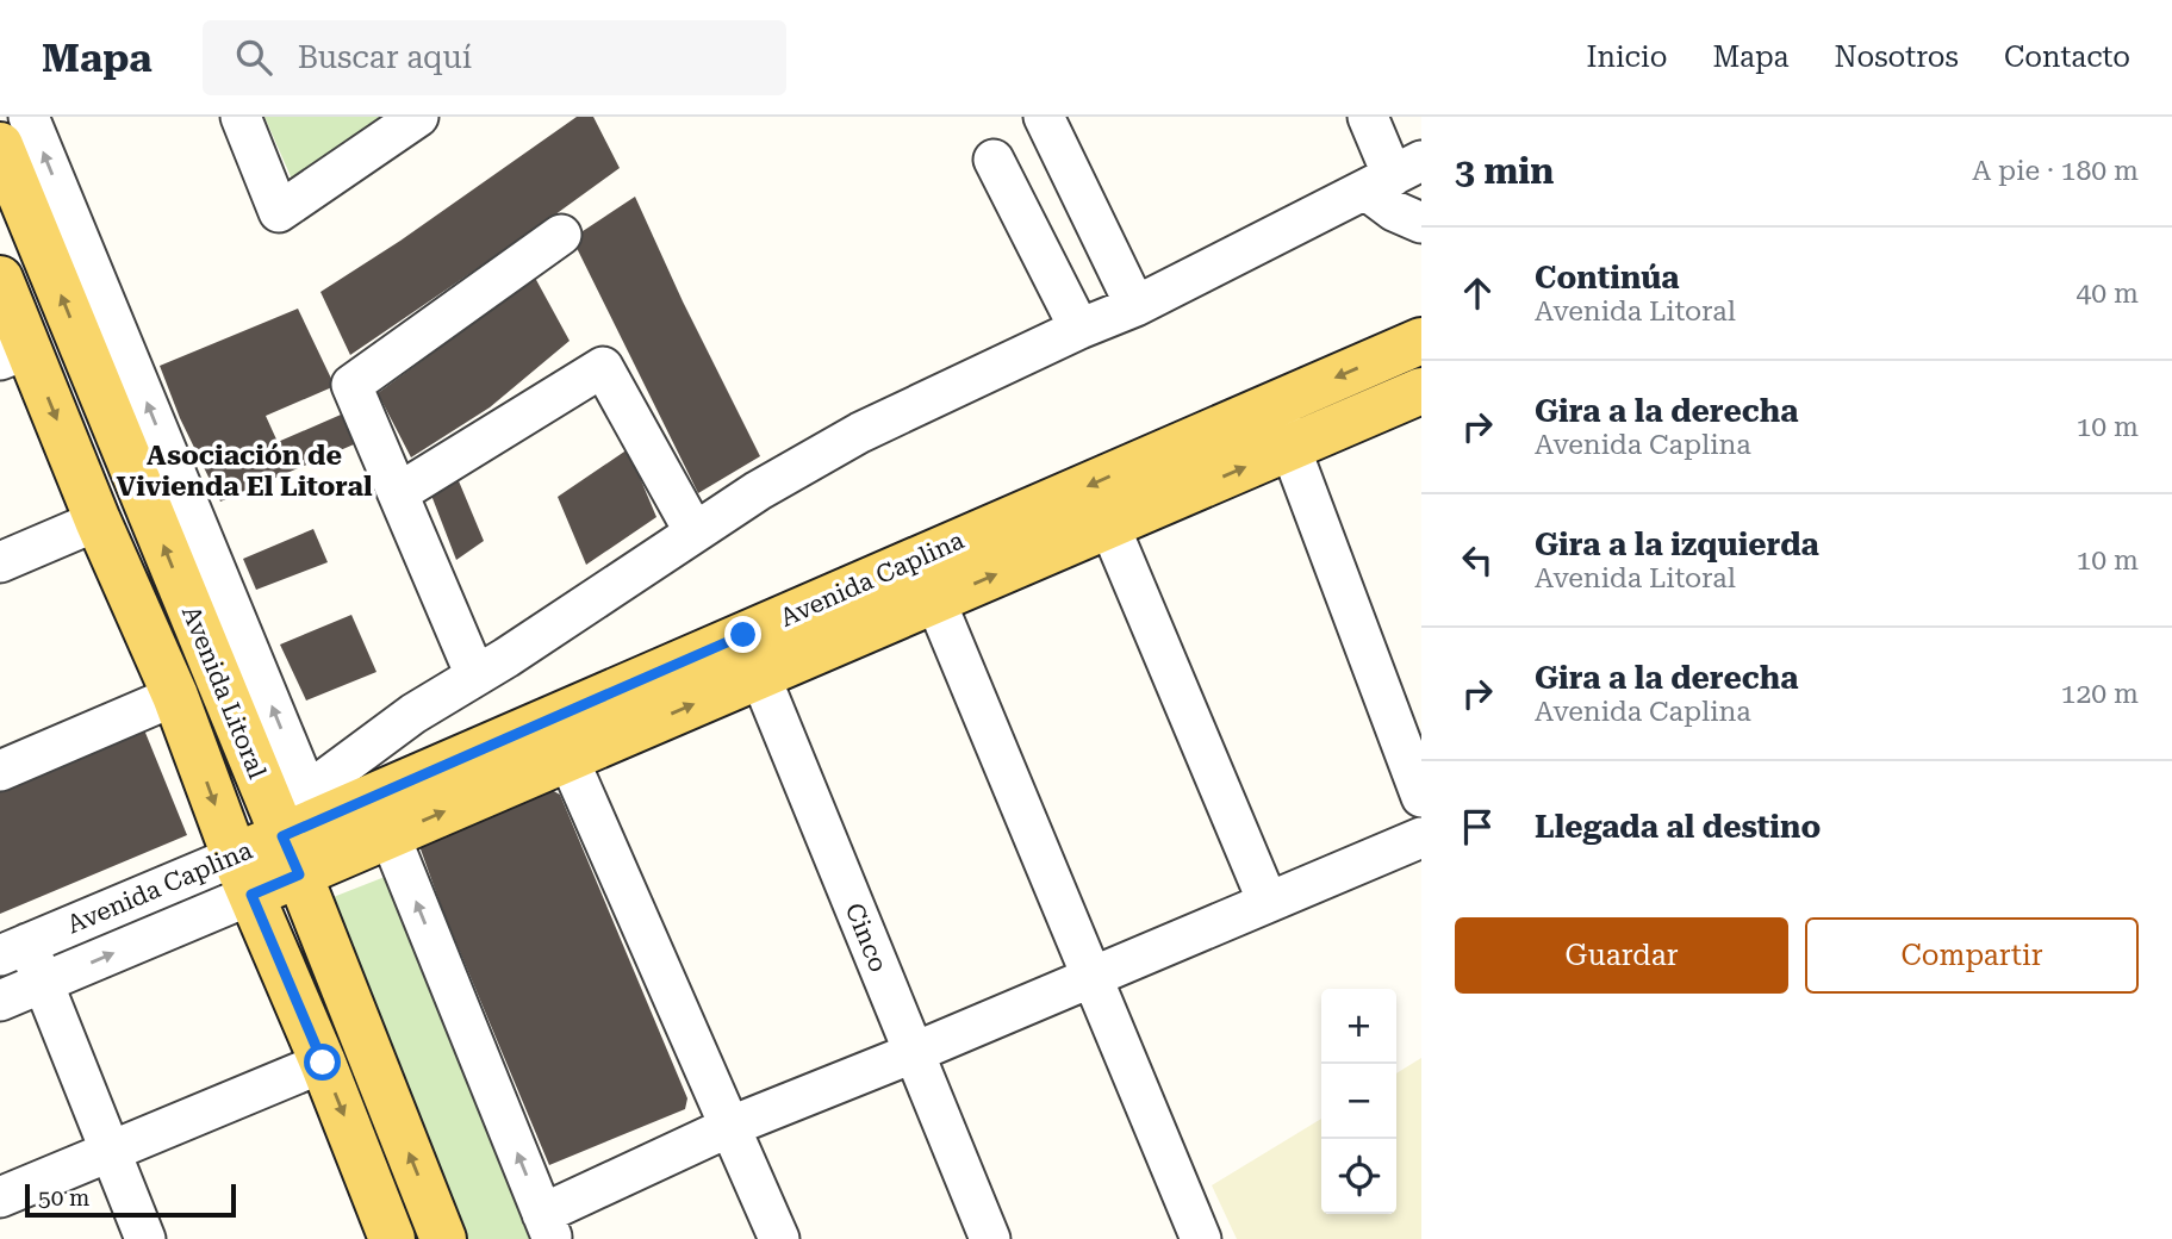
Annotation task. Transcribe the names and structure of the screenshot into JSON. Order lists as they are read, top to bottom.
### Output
{
  "streets": {
    "main road": ["Avenida Caplina", "Avenida Litoral"],
    "street": ["Cinco"]
  },
  "crossings": [
    ["Avenida Caplina", "Avenida Litoral"],
    ["Avenida Caplina", "Cinco"]
  ],
  "districts": ["Asociación de Vivienda El Litoral"],
  "scale_bar": "50 m",
  "page": {
    "header": "Mapa",
    "search": "Buscar aquí",
    "nav": [
      "Inicio",
      "Mapa",
      "Nosotros",
      "Contacto"
    ],
    "heading": ["3 min", "A pie · 180 m"],
    "list": [
      ["Continúa", "Avenida Litoral", "40 m"],
      ["Gira a la derecha", "Avenida Caplina", "10 m"],
      ["Gira a la izquierda", "Avenida Litoral", "10 m"],
      ["Gira a la derecha", "Avenida Caplina", "120 m"],
      "Llegada al destino"
    ],
    "buttons": ["Guardar", "Compartir"],
    "map_buttons": ["+", "−"],
    "scale": "50 m"
  }
}
